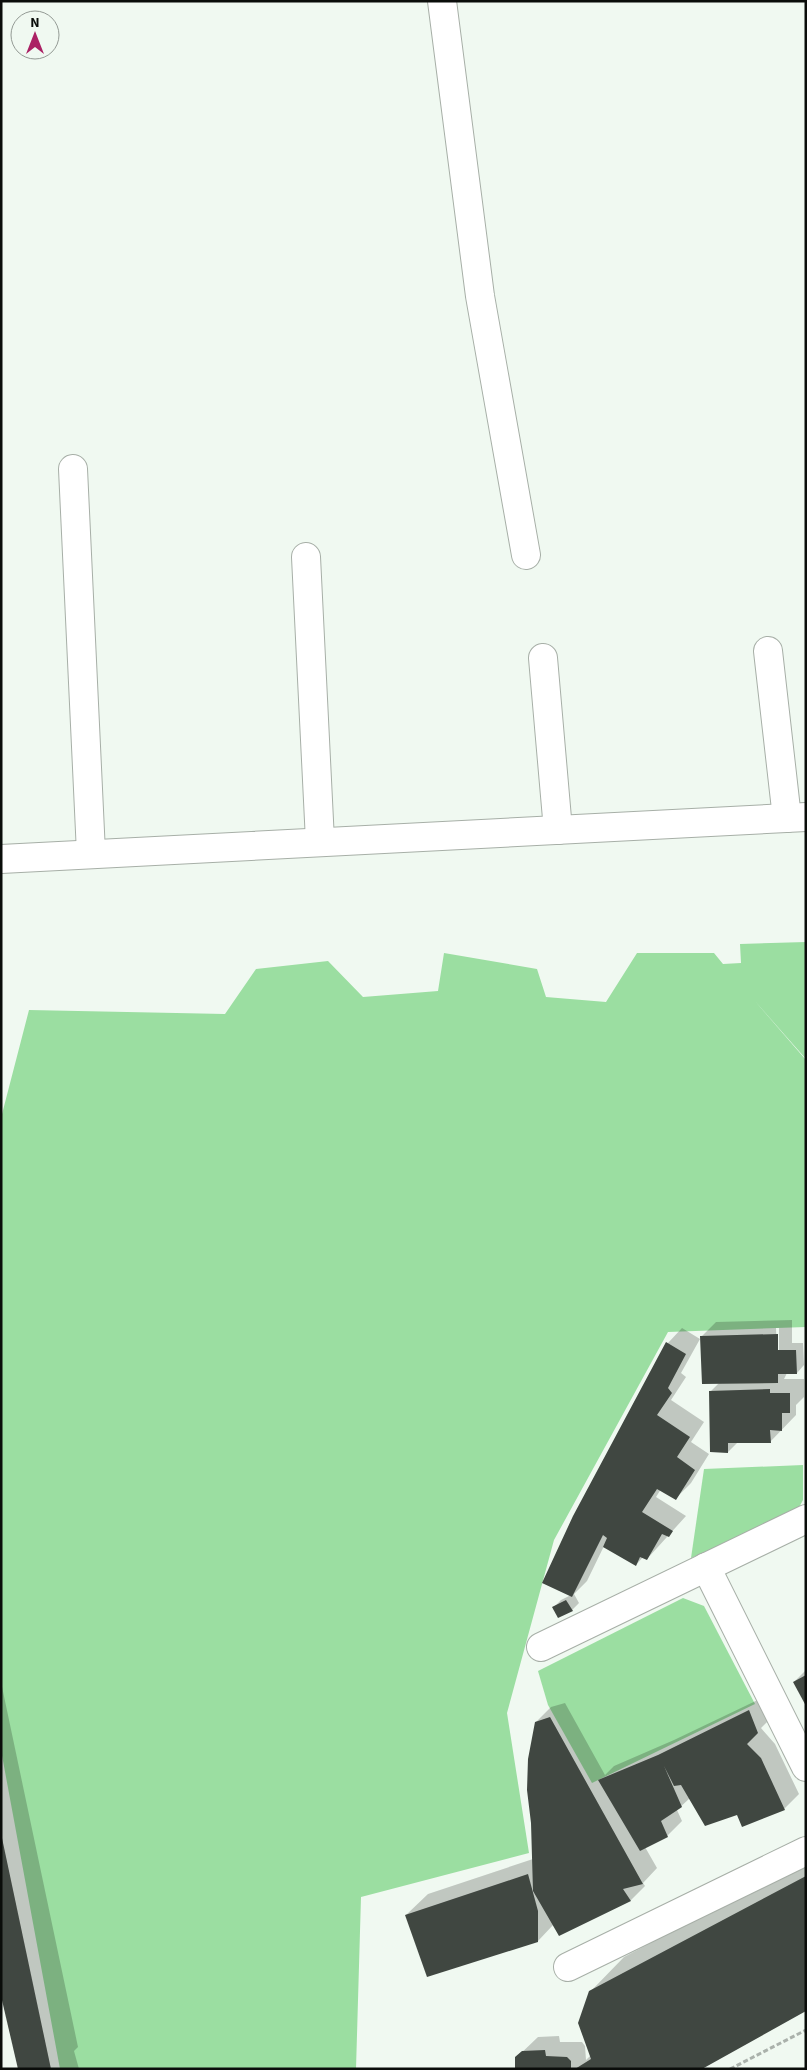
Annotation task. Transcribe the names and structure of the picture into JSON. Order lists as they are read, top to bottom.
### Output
{
  "north": "top"
}
